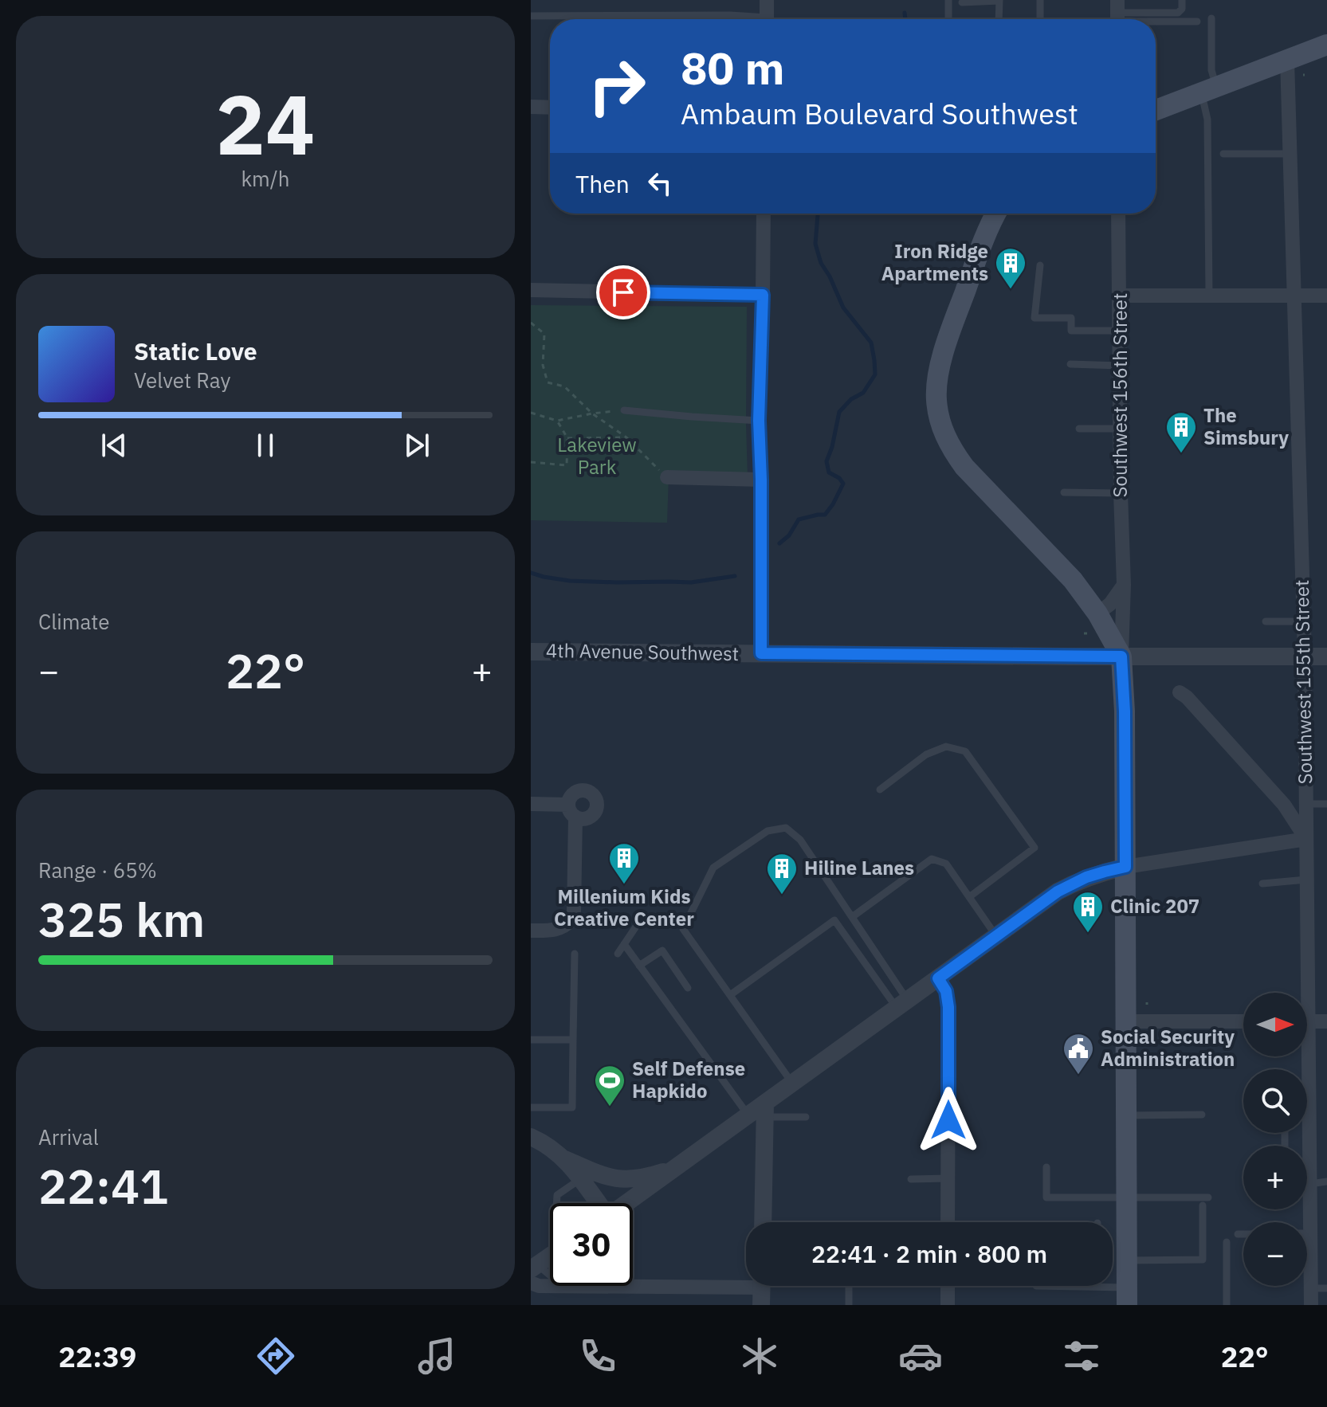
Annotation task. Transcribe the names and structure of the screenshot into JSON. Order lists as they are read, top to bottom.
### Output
{
  "streets": {
    "street": ["Southwest 156th Street", "4th Avenue Southwest", "Southwest 155th Street"]
  },
  "crossings": [
    ["Southwest 156th Street", "4th Avenue Southwest"],
    ["4th Avenue Southwest", "Southwest 155th Street"]
  ],
  "parks": ["Lakeview Park"],
  "places": {
    "building": [
      "Iron Ridge Apartments",
      "The Simsbury",
      "Millenium Kids Creative Center",
      "Hiline Lanes",
      "Clinic 207"
    ],
    "public building": ["Social Security Administration"],
    "sports": ["Self Defense Hapkido"]
  },
  "north": "right",
  "page": {
    "tile": [
      ["24", "km/h"],
      "Climate",
      ["Range · 65%", "325 km"],
      ["Arrival", "22:41"]
    ],
    "turn": ["80 m", "Ambaum Boulevard Southwest"],
    "then": "Then",
    "song": ["Static Love", "Velvet Ray"],
    "heat": ["−", "22°", "+"],
    "map_buttons": ["+", "−"],
    "limit": "30",
    "trip": "22:41 · 2 min · 800 m",
    "tabs": ["22:39", "22°"]
  }
}
